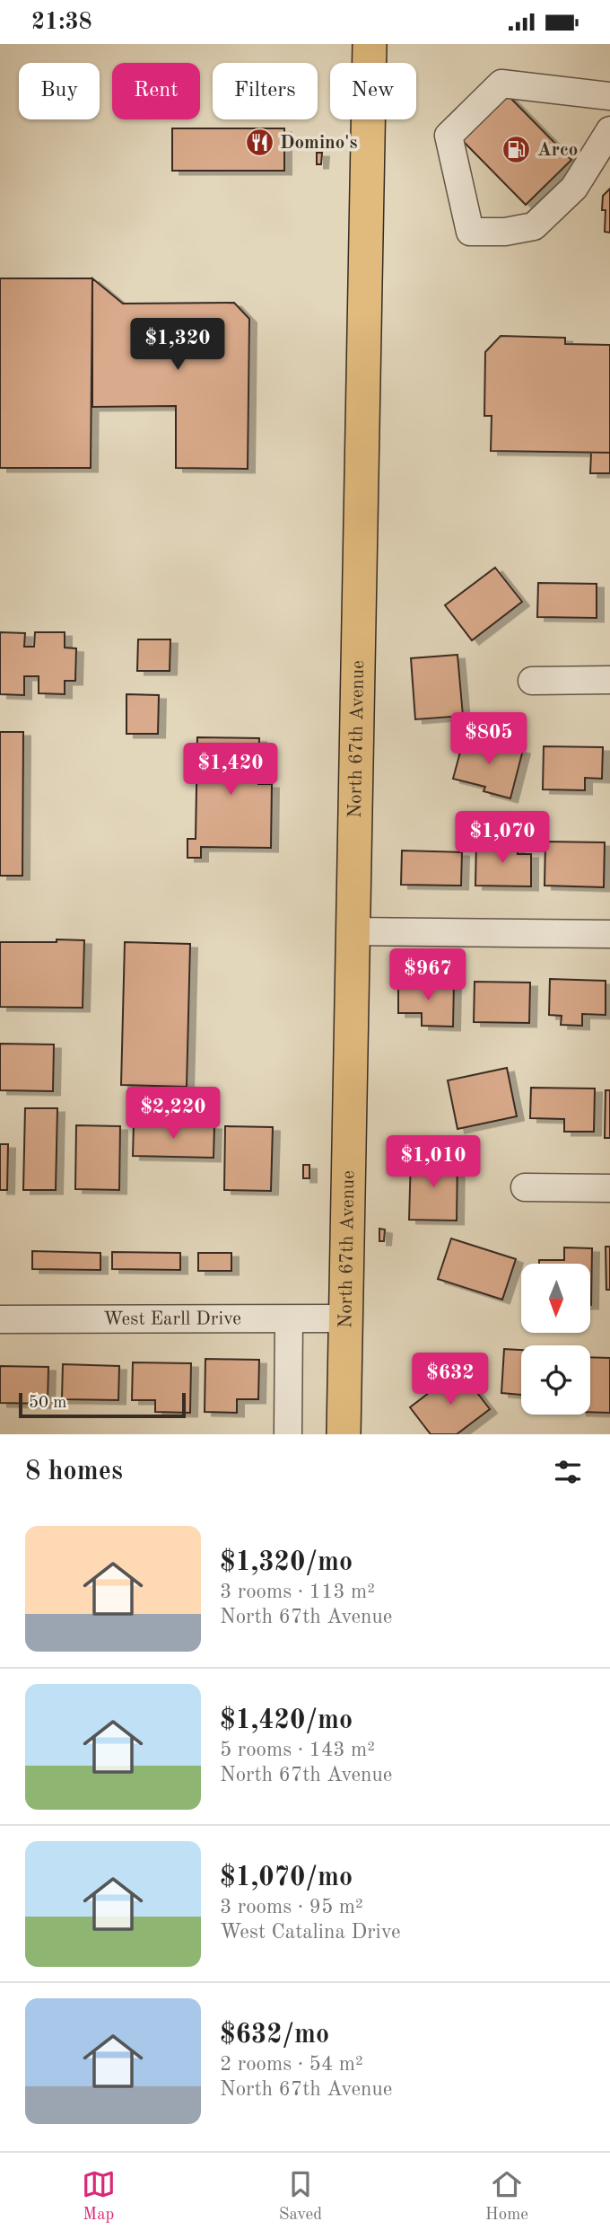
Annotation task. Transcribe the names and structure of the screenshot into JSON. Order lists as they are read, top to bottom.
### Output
{
  "streets": {
    "main road": ["North 67th Avenue"],
    "street": ["West Earll Drive"]
  },
  "crossings": [
    ["North 67th Avenue", "West Earll Drive"]
  ],
  "places": {
    "restaurant": ["Domino's"],
    "fuel station": ["Arco"]
  },
  "scale_bar": "50 m",
  "north": "bottom",
  "page": {
    "status": "21:38",
    "chip": [
      "Buy",
      "Rent",
      "Filters",
      "New"
    ],
    "price": [
      "$1,320",
      "$805",
      "$1,420",
      "$1,070",
      "$967",
      "$2,220",
      "$1,010",
      "$632"
    ],
    "scale": "50 m",
    "heading": "8 homes",
    "list": [
      {
        "name": "$1,320/mo",
        "note": "3 rooms · 113 m² · North 67th Avenue"
      },
      {
        "name": "$1,420/mo",
        "note": "5 rooms · 143 m² · North 67th Avenue"
      },
      {
        "name": "$1,070/mo",
        "note": "3 rooms · 95 m² · West Catalina Drive"
      },
      {
        "name": "$632/mo",
        "note": "2 rooms · 54 m² · North 67th Avenue"
      }
    ],
    "tabs": ["Map", "Saved", "Home"]
  }
}
